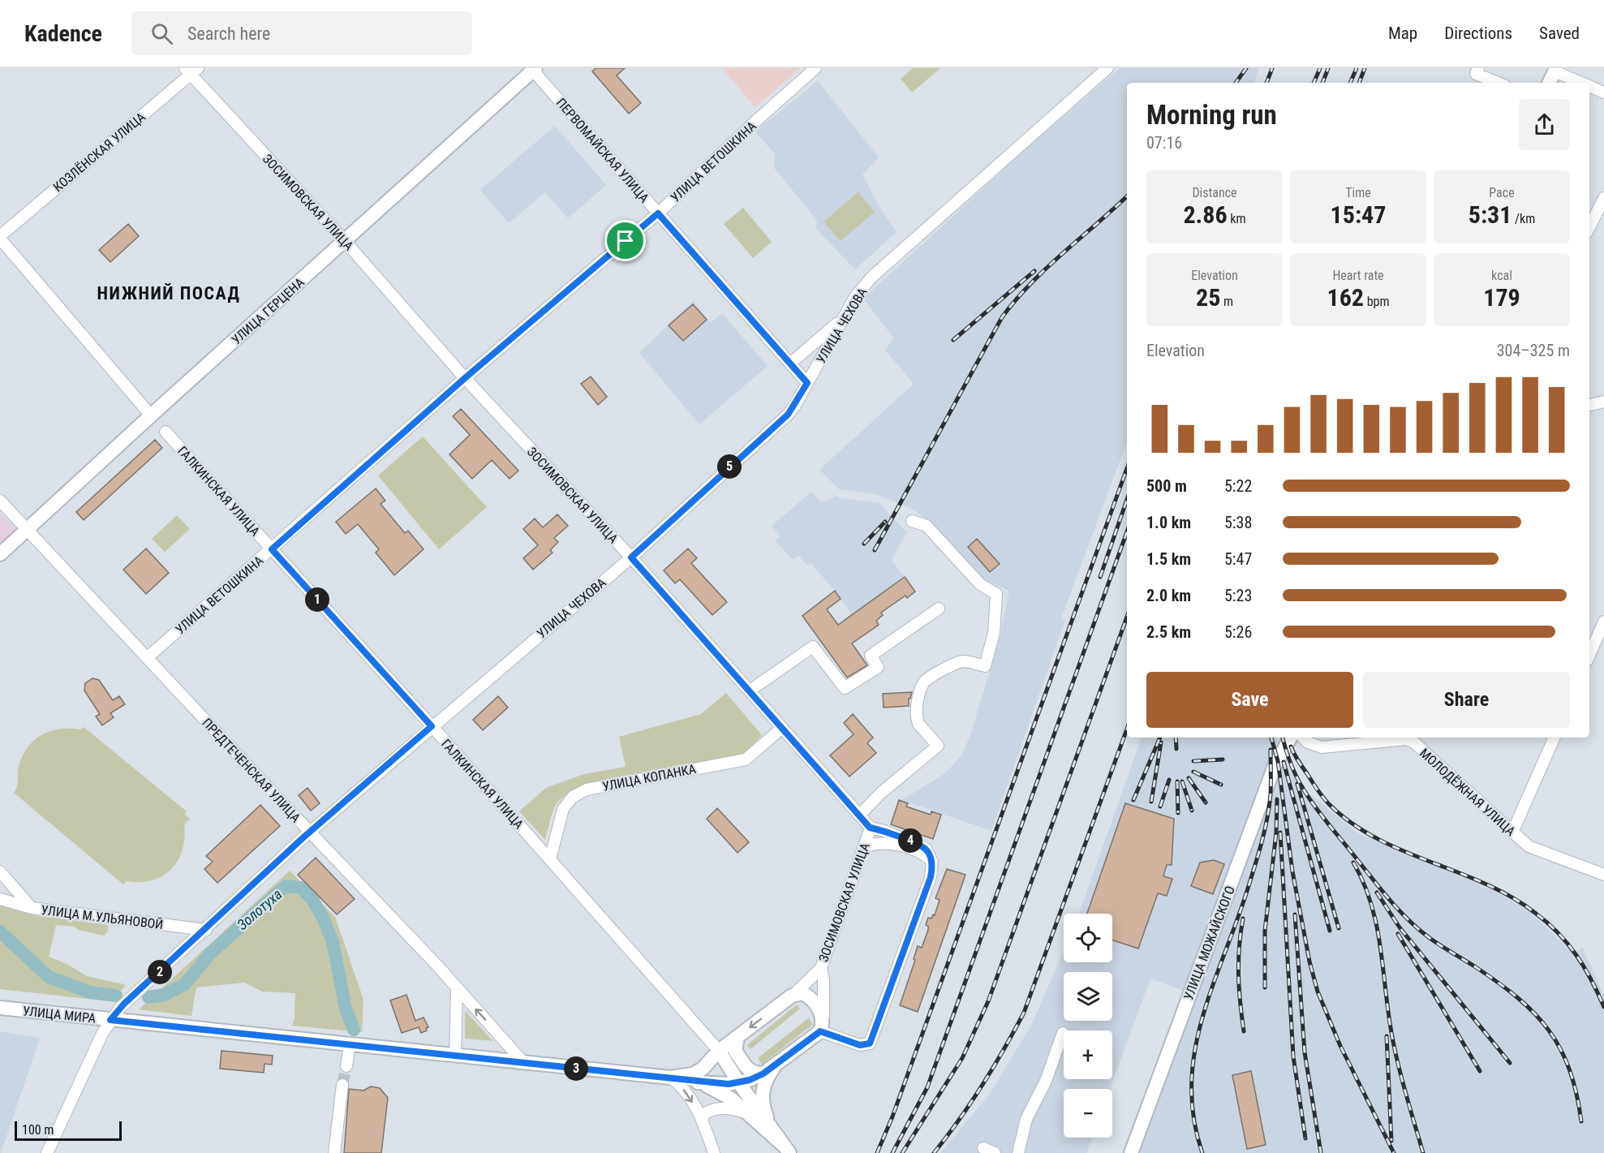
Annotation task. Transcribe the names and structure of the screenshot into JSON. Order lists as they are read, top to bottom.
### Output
{
  "streets": {
    "main road": [
      "ЗОСИМОВСКАЯ УЛИЦА",
      "УЛИЦА ГЕРЦЕНА",
      "УЛИЦА МОЖАЙСКОГО",
      "УЛИЦА МИРА"
    ],
    "street": [
      "ПЕРВОМАЙСКАЯ УЛИЦА",
      "КОЗЛЁНСКАЯ УЛИЦА",
      "УЛИЦА ВЕТОШКИНА",
      "УЛИЦА ЧЕХОВА",
      "ГАЛКИНСКАЯ УЛИЦА",
      "ПРЕДТЕЧЕНСКАЯ УЛИЦА",
      "УЛИЦА КОПАНКА",
      "МОЛОДЁЖНАЯ УЛИЦА",
      "УЛИЦА М.УЛЬЯНОВОЙ"
    ]
  },
  "crossings": [
    ["ПЕРВОМАЙСКАЯ УЛИЦА", "УЛИЦА ВЕТОШКИНА"],
    ["ПЕРВОМАЙСКАЯ УЛИЦА", "УЛИЦА ГЕРЦЕНА"],
    ["ПЕРВОМАЙСКАЯ УЛИЦА", "УЛИЦА ЧЕХОВА"],
    ["КОЗЛЁНСКАЯ УЛИЦА", "ЗОСИМОВСКАЯ УЛИЦА"],
    ["УЛИЦА ВЕТОШКИНА", "ЗОСИМОВСКАЯ УЛИЦА"],
    ["УЛИЦА ВЕТОШКИНА", "ГАЛКИНСКАЯ УЛИЦА"],
    ["УЛИЦА ВЕТОШКИНА", "ПРЕДТЕЧЕНСКАЯ УЛИЦА"],
    ["ЗОСИМОВСКАЯ УЛИЦА", "УЛИЦА ГЕРЦЕНА"],
    ["ЗОСИМОВСКАЯ УЛИЦА", "УЛИЦА ЧЕХОВА"],
    ["ЗОСИМОВСКАЯ УЛИЦА", "ГАЛКИНСКАЯ УЛИЦА"],
    ["ЗОСИМОВСКАЯ УЛИЦА", "УЛИЦА КОПАНКА"],
    ["ЗОСИМОВСКАЯ УЛИЦА", "УЛИЦА МИРА"],
    ["УЛИЦА ГЕРЦЕНА", "ПРЕДТЕЧЕНСКАЯ УЛИЦА"],
    ["УЛИЦА ЧЕХОВА", "ГАЛКИНСКАЯ УЛИЦА"],
    ["УЛИЦА ЧЕХОВА", "ПРЕДТЕЧЕНСКАЯ УЛИЦА"],
    ["УЛИЦА ЧЕХОВА", "УЛИЦА М.УЛЬЯНОВОЙ"],
    ["УЛИЦА ЧЕХОВА", "УЛИЦА МИРА"],
    ["ГАЛКИНСКАЯ УЛИЦА", "УЛИЦА КОПАНКА"],
    ["ГАЛКИНСКАЯ УЛИЦА", "УЛИЦА МИРА"],
    ["ПРЕДТЕЧЕНСКАЯ УЛИЦА", "УЛИЦА МИРА"]
  ],
  "districts": ["НИЖНИЙ ПОСАД"],
  "water": ["Золотуха"],
  "scale_bar": "100 m",
  "page": {
    "header": "Kadence",
    "search": "Search here",
    "nav": ["Map", "Directions", "Saved"],
    "heading": ["Morning run", "07:16"],
    "stats": [
      ["Distance", "2.86 km"],
      ["Time", "15:47"],
      ["Pace", "5:31 /km"],
      ["Elevation", "25 m"],
      ["Heart rate", "162 bpm"],
      ["kcal", "179"]
    ],
    "chart": ["Elevation", "304–325 m"],
    "pins": [
      "5",
      "1",
      "4",
      "2",
      "3"
    ],
    "list": [
      {
        "name": "500 m",
        "note": "5:22"
      },
      {
        "name": "1.0 km",
        "note": "5:38"
      },
      {
        "name": "1.5 km",
        "note": "5:47"
      },
      {
        "name": "2.0 km",
        "note": "5:23"
      },
      {
        "name": "2.5 km",
        "note": "5:26"
      }
    ],
    "buttons": ["Save", "Share"],
    "map_buttons": ["+", "−"],
    "scale": "100 m"
  }
}
